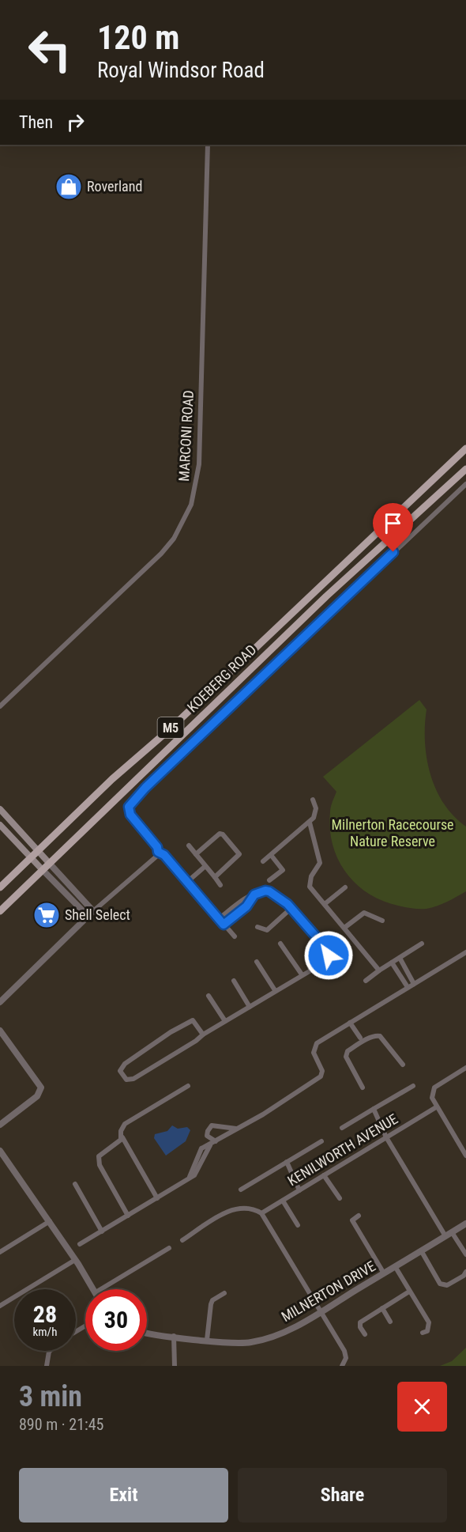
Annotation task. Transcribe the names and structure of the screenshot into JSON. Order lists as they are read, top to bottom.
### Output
{
  "streets": {
    "main road": ["KOEBERG ROAD", "M5"],
    "street": ["MARCONI ROAD", "KENILWORTH AVENUE", "MILNERTON DRIVE"]
  },
  "parks": ["Milnerton Racecourse Nature Reserve"],
  "places": {
    "shop": ["Roverland"],
    "supermarket": ["Shell Select"]
  },
  "page": {
    "turn": ["120 m", "Royal Windsor Road"],
    "then": "Then",
    "speed": "28 km/h",
    "limit": "30",
    "heading": ["3 min", "890 m · 21:45"],
    "buttons": ["Exit", "Share"]
  }
}
